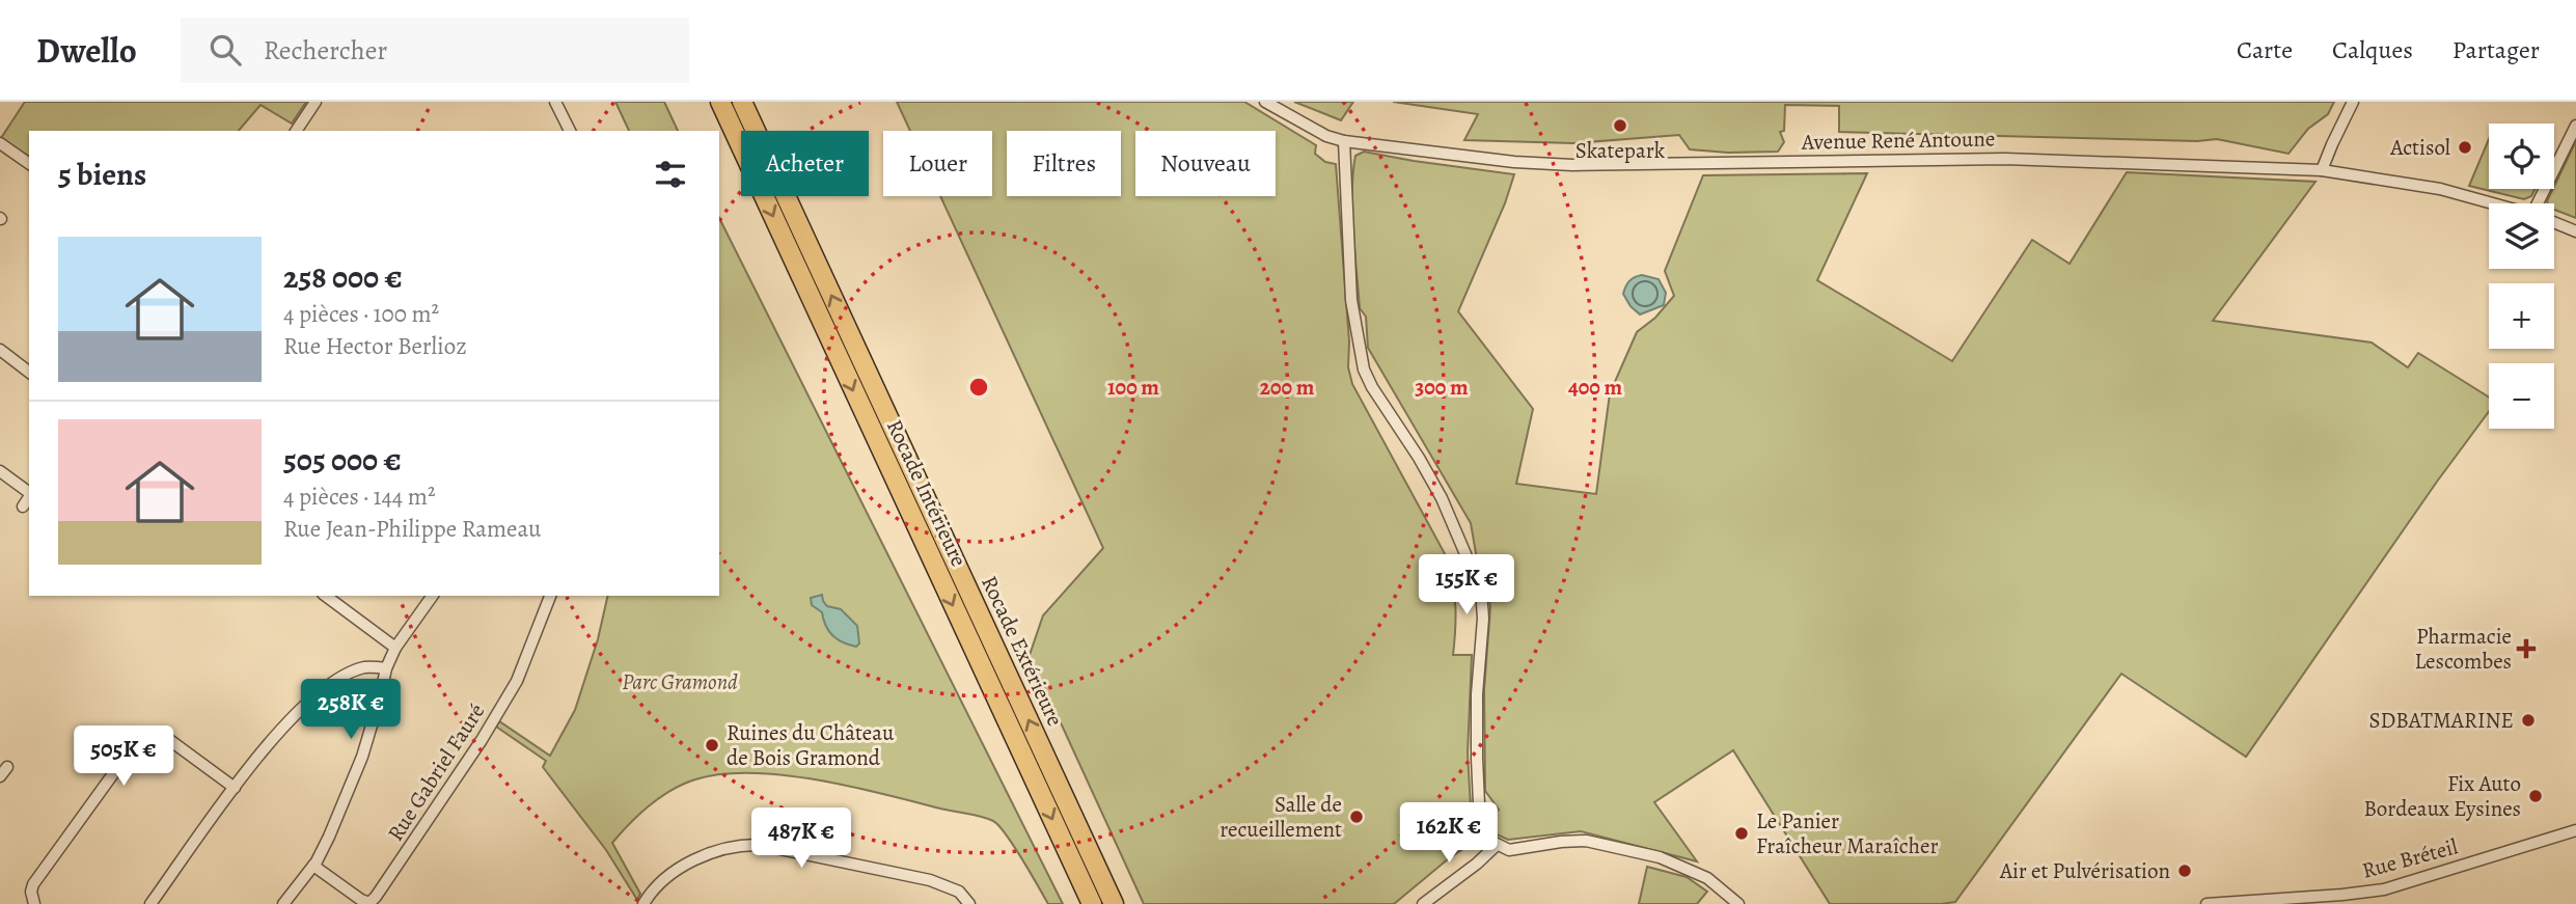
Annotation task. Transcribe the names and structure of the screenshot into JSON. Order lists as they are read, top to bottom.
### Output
{
  "streets": {
    "highway": ["Rocade Intérieure", "Rocade Extérieure"],
    "street": ["Avenue René Antoune", "Rue Gabriel Fauré", "Rue Bréteil"]
  },
  "one_way": ["Rocade Intérieure", "Rocade Extérieure"],
  "parks": ["Parc Gramond"],
  "places": {
    "other": [
      "Skatepark",
      "Actisol",
      "SDBATMARINE",
      "Ruines du Château de Bois Gramond",
      "Fix Auto Bordeaux Eysines",
      "Salle de recueillement",
      "Le Panier Fraîcheur Maraîcher",
      "Air et Pulvérisation"
    ],
    "health": ["Pharmacie Lescombes"]
  },
  "page": {
    "header": "Dwello",
    "search": "Rechercher",
    "nav": ["Carte", "Calques", "Partager"],
    "map_buttons": ["+", "−"],
    "chip": [
      "Acheter",
      "Louer",
      "Filtres",
      "Nouveau"
    ],
    "heading": "5 biens",
    "list": [
      {
        "name": "258 000 €",
        "note": "4 pièces · 100 m² · Rue Hector Berlioz"
      },
      {
        "name": "505 000 €",
        "note": "4 pièces · 144 m² · Rue Jean-Philippe Rameau"
      }
    ],
    "price": [
      "155K €",
      "258K €",
      "505K €",
      "162K €",
      "487K €"
    ]
  },
  "rings": [
    "100 m",
    "200 m",
    "300 m",
    "400 m"
  ]
}
